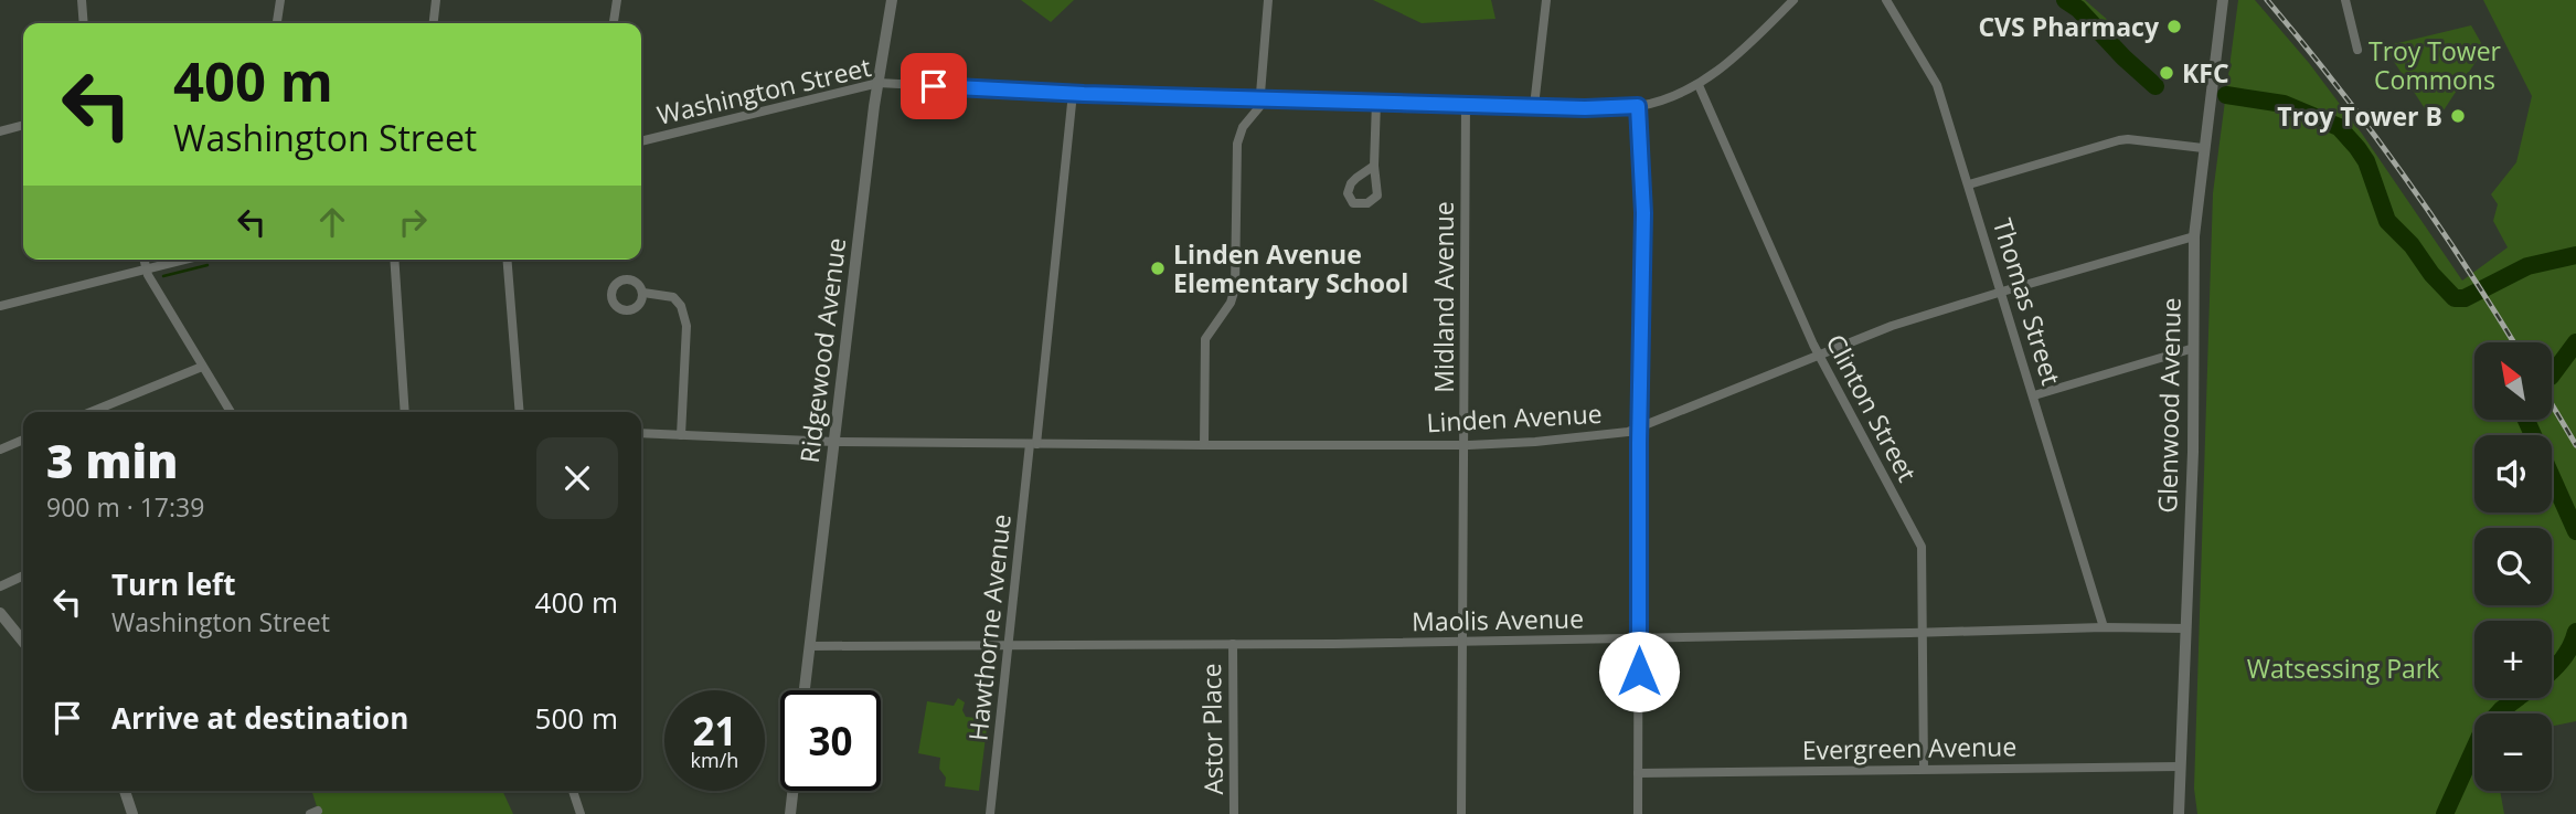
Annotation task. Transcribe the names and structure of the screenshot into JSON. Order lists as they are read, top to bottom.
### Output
{
  "streets": {
    "street": [
      "Washington Street",
      "Midland Avenue",
      "Thomas Street",
      "Ridgewood Avenue",
      "Glenwood Avenue",
      "Clinton Street",
      "Linden Avenue",
      "Maolis Avenue",
      "Hawthorne Avenue",
      "Astor Place",
      "Evergreen Avenue"
    ]
  },
  "crossings": [
    ["Washington Street", "Midland Avenue"],
    ["Washington Street", "Ridgewood Avenue"],
    ["Washington Street", "Clinton Street"],
    ["Washington Street", "Hawthorne Avenue"],
    ["Midland Avenue", "Linden Avenue"],
    ["Midland Avenue", "Maolis Avenue"],
    ["Thomas Street", "Linden Avenue"],
    ["Thomas Street", "Maolis Avenue"],
    ["Ridgewood Avenue", "Linden Avenue"],
    ["Ridgewood Avenue", "Maolis Avenue"],
    ["Glenwood Avenue", "Linden Avenue"],
    ["Glenwood Avenue", "Maolis Avenue"],
    ["Glenwood Avenue", "Evergreen Avenue"],
    ["Clinton Street", "Linden Avenue"],
    ["Clinton Street", "Maolis Avenue"],
    ["Clinton Street", "Evergreen Avenue"],
    ["Linden Avenue", "Hawthorne Avenue"],
    ["Maolis Avenue", "Hawthorne Avenue"],
    ["Maolis Avenue", "Astor Place"]
  ],
  "parks": ["Troy Tower Commons", "Watsessing Park"],
  "places": [
    "CVS Pharmacy",
    "KFC",
    "Troy Tower B",
    "Linden Avenue Elementary School"
  ],
  "north": "top left",
  "page": {
    "turn": ["400 m", "Washington Street"],
    "map_buttons": ["+", "−"],
    "heading": ["3 min", "900 m · 17:39"],
    "list": [
      {
        "name": "Turn left",
        "note": "Washington Street",
        "value": "400 m"
      },
      {
        "name": "Arrive at destination",
        "value": "500 m"
      }
    ],
    "speed": "21 km/h",
    "limit": "30"
  }
}
